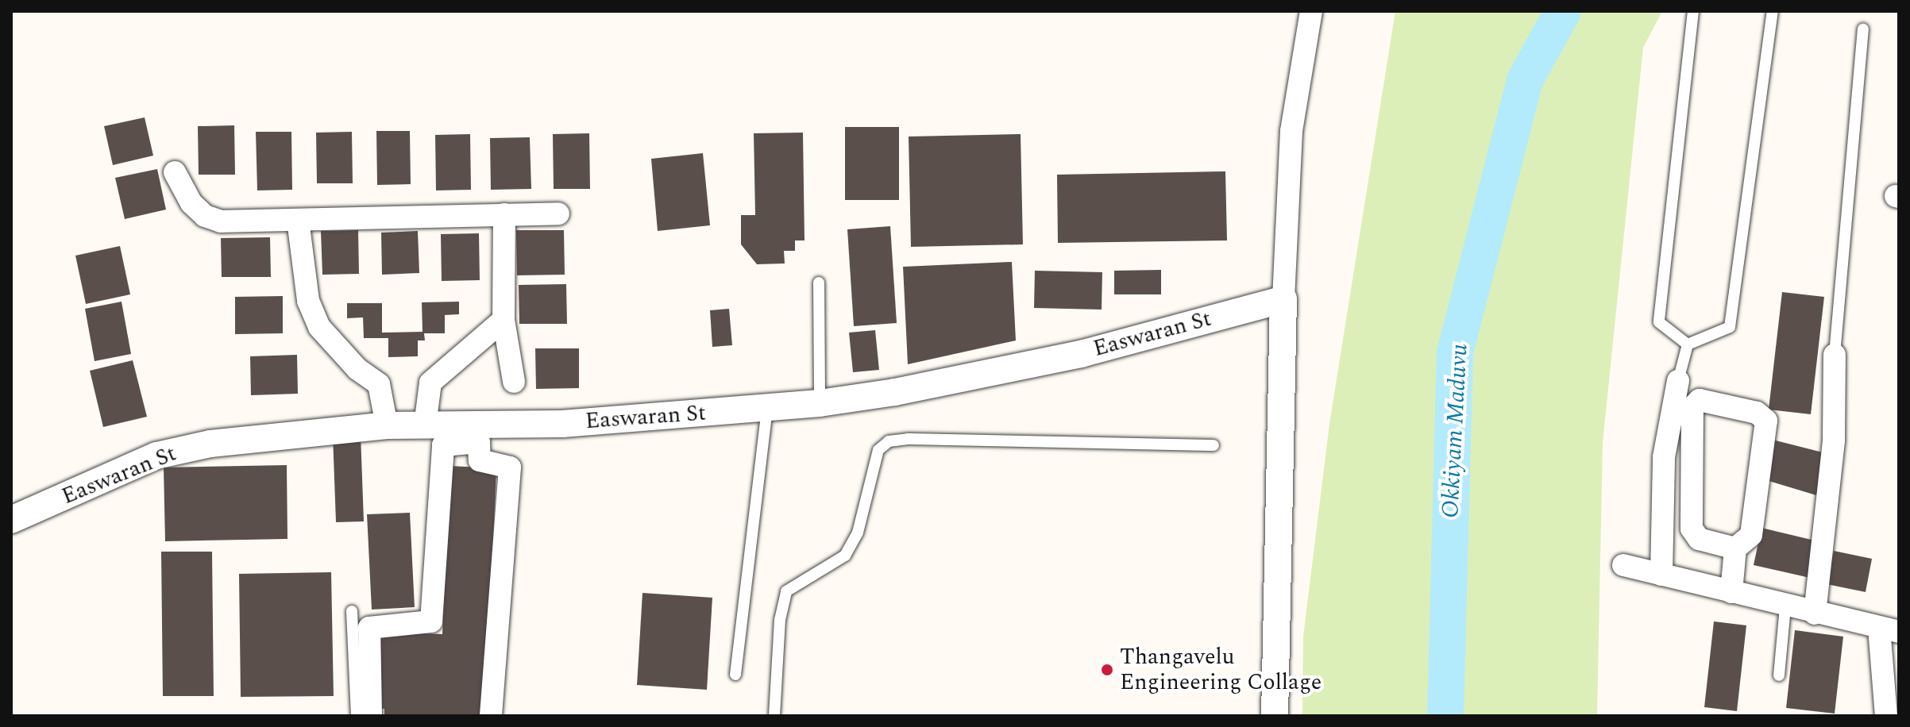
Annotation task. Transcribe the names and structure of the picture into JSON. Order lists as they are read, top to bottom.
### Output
{
  "streets": {
    "street": ["Easwaran St"]
  },
  "water": ["Okkiyam Maduvu"],
  "places": ["Thangavelu Engineering Collage"]
}
